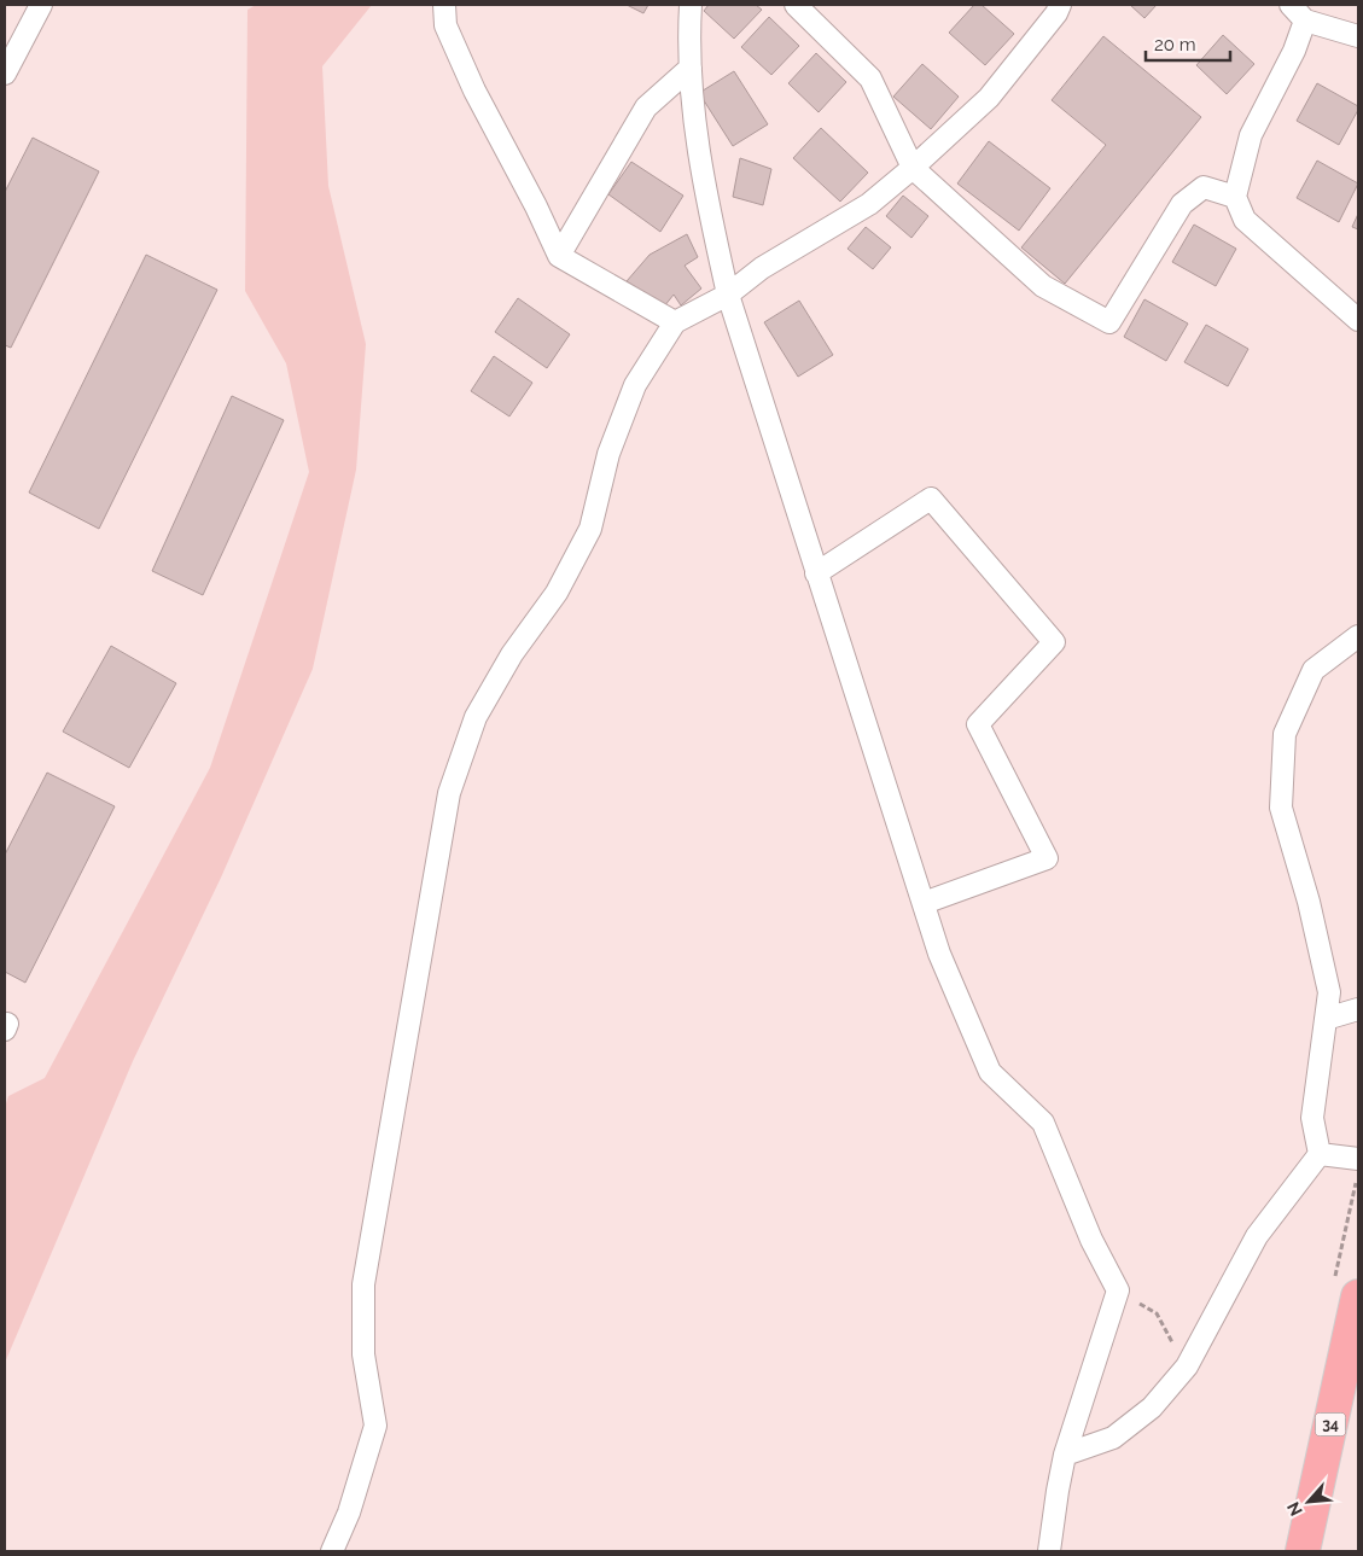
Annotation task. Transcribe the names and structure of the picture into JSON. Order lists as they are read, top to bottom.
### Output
{
  "streets": {
    "main road": ["34"]
  },
  "scale_bar": "20 m",
  "north": "bottom left"
}
